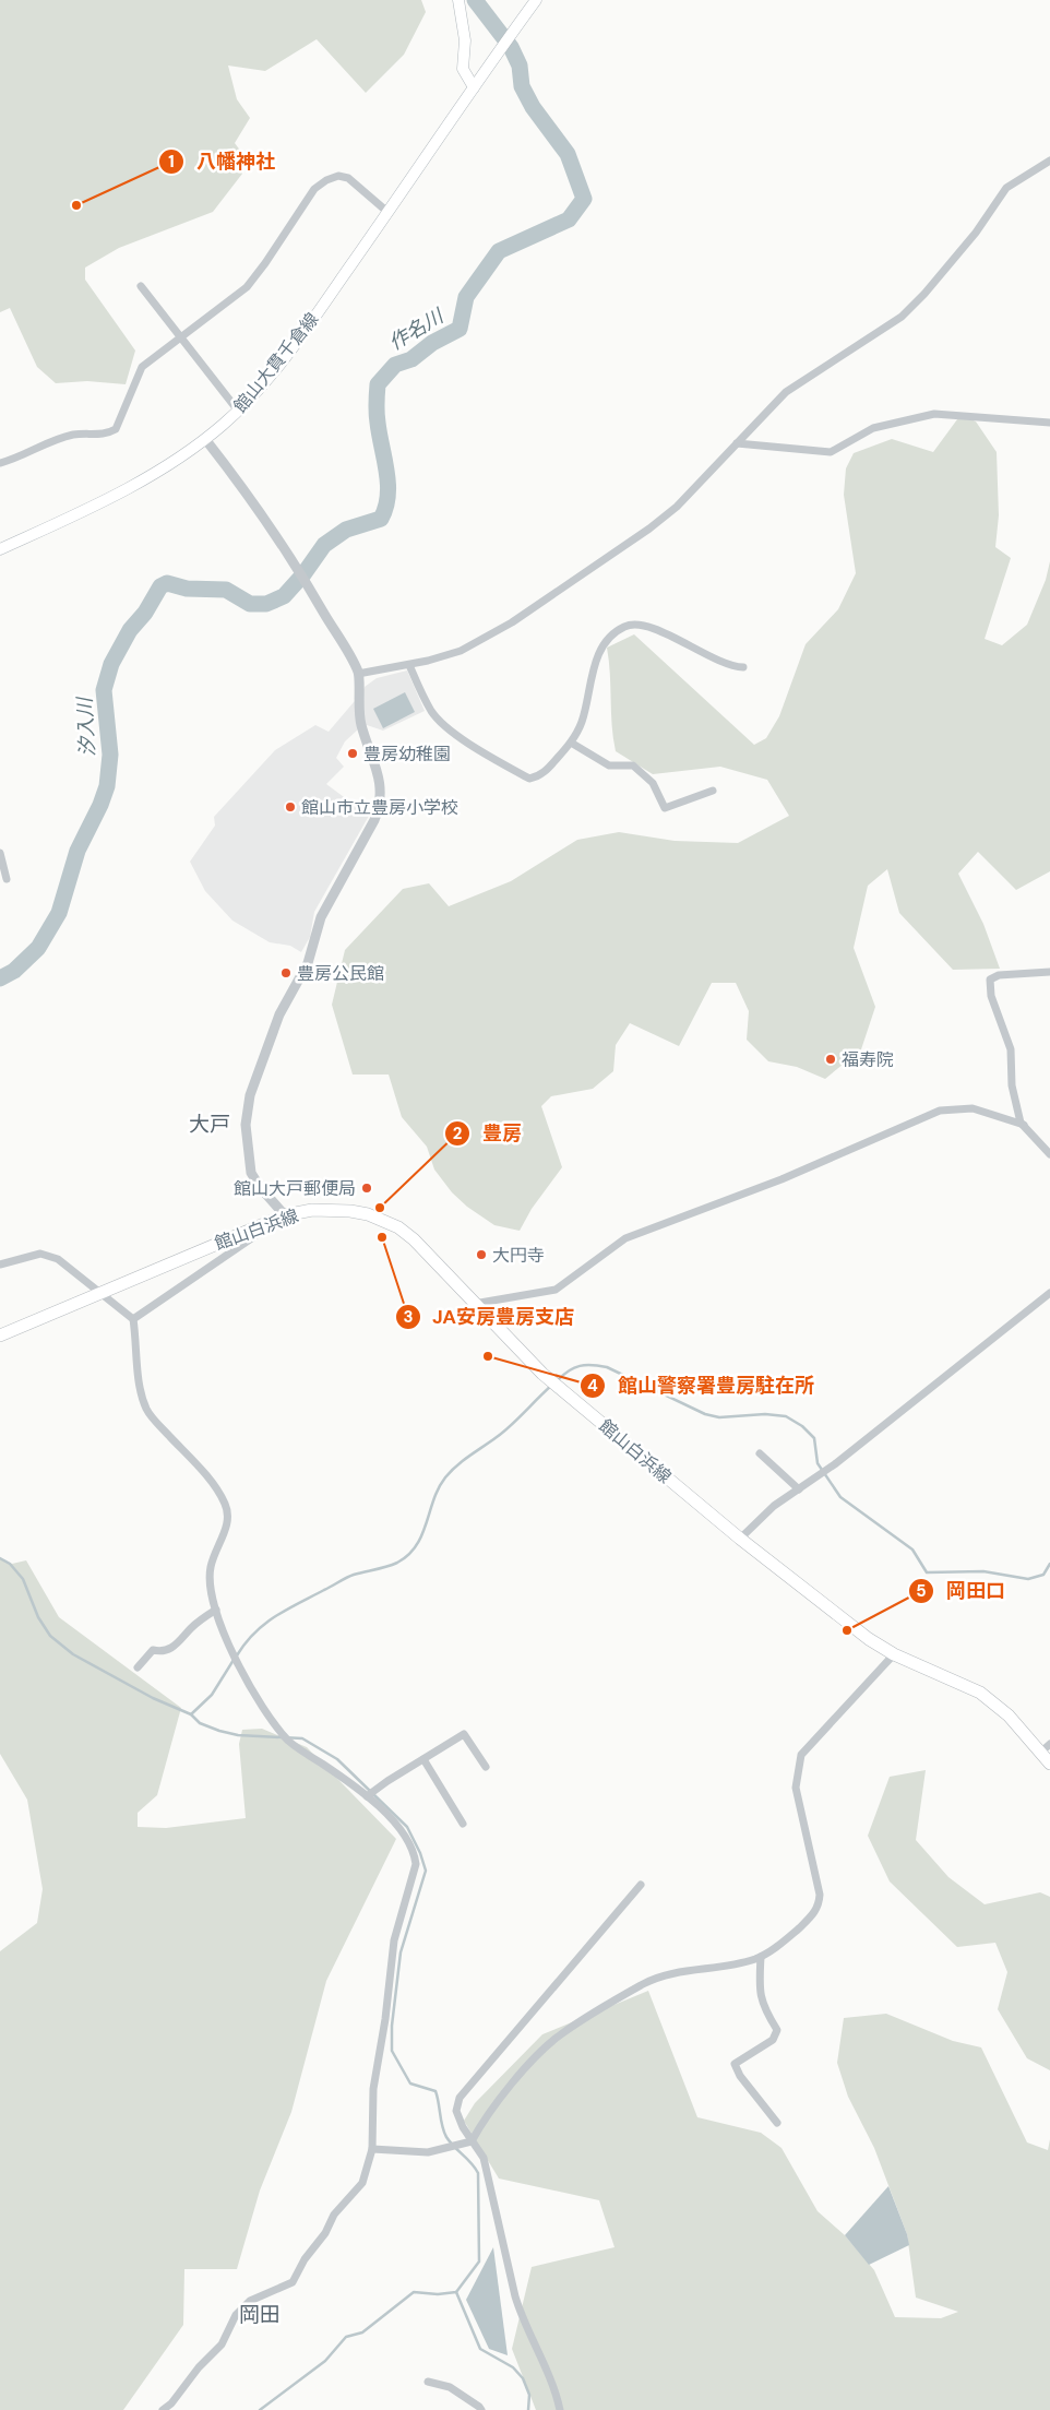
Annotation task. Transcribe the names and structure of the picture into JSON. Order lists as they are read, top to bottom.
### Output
{
  "streets": {
    "main road": ["館山大貫千倉線", "館山白浜線"]
  },
  "districts": ["大戸", "岡田"],
  "water": ["作名川", "汐入川"],
  "places": [
    "八幡神社",
    "豊房幼稚園",
    "館山市立豊房小学校",
    "豊房公民館",
    "福寿院",
    "館山大戸郵便局",
    "豊房",
    "JA安房豊房支店",
    "大円寺",
    "館山警察署豊房駐在所",
    "岡田口"
  ]
}
